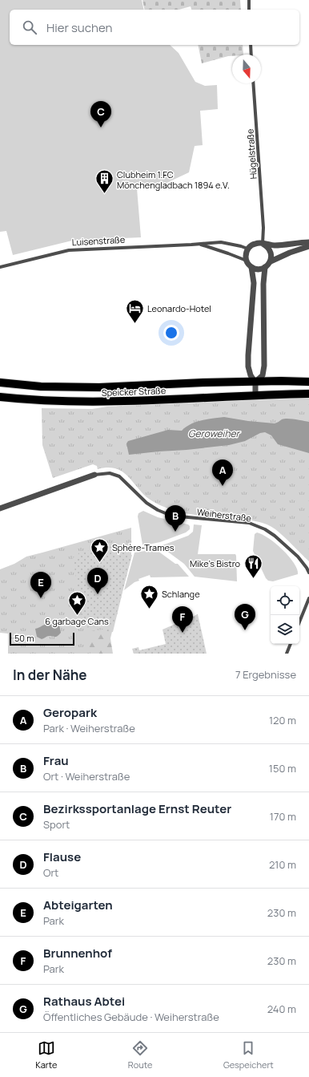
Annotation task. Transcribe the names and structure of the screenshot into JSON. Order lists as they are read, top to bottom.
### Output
{
  "streets": {
    "main road": ["Speicker Straße"],
    "street": ["Hügelstraße", "Luisenstraße", "Weiherstraße"]
  },
  "crossings": [
    ["Hügelstraße", "Luisenstraße"]
  ],
  "water": ["Geroweiher"],
  "places": {
    "building": ["Clubheim 1.FC Mönchengladbach 1894 e.V."],
    "hotel": ["Leonardo-Hotel"],
    "place": ["Sphère-Trames", "Schlange", "6 garbage Cans"],
    "restaurant": ["Mike's Bistro"]
  },
  "scale_bar": "50 m",
  "north": "bottom",
  "page": {
    "search": "Hier suchen",
    "pins": [
      "C",
      "A",
      "B",
      "D",
      "E",
      "G",
      "F"
    ],
    "scale": "50 m",
    "heading": ["In der Nähe", "7 Ergebnisse"],
    "list": [
      {
        "mark": "A",
        "name": "Geropark",
        "note": "Park · Weiherstraße",
        "value": "120 m"
      },
      {
        "mark": "B",
        "name": "Frau",
        "note": "Ort · Weiherstraße",
        "value": "150 m"
      },
      {
        "mark": "C",
        "name": "Bezirkssportanlage Ernst Reuter",
        "note": "Sport",
        "value": "170 m"
      },
      {
        "mark": "D",
        "name": "Flause",
        "note": "Ort",
        "value": "210 m"
      },
      {
        "mark": "E",
        "name": "Abteigarten",
        "note": "Park",
        "value": "230 m"
      },
      {
        "mark": "F",
        "name": "Brunnenhof",
        "note": "Park",
        "value": "230 m"
      },
      {
        "mark": "G",
        "name": "Rathaus Abtei",
        "note": "Öffentliches Gebäude · Weiherstraße",
        "value": "240 m"
      }
    ],
    "nav": ["Karte", "Route", "Gespeichert"]
  }
}
